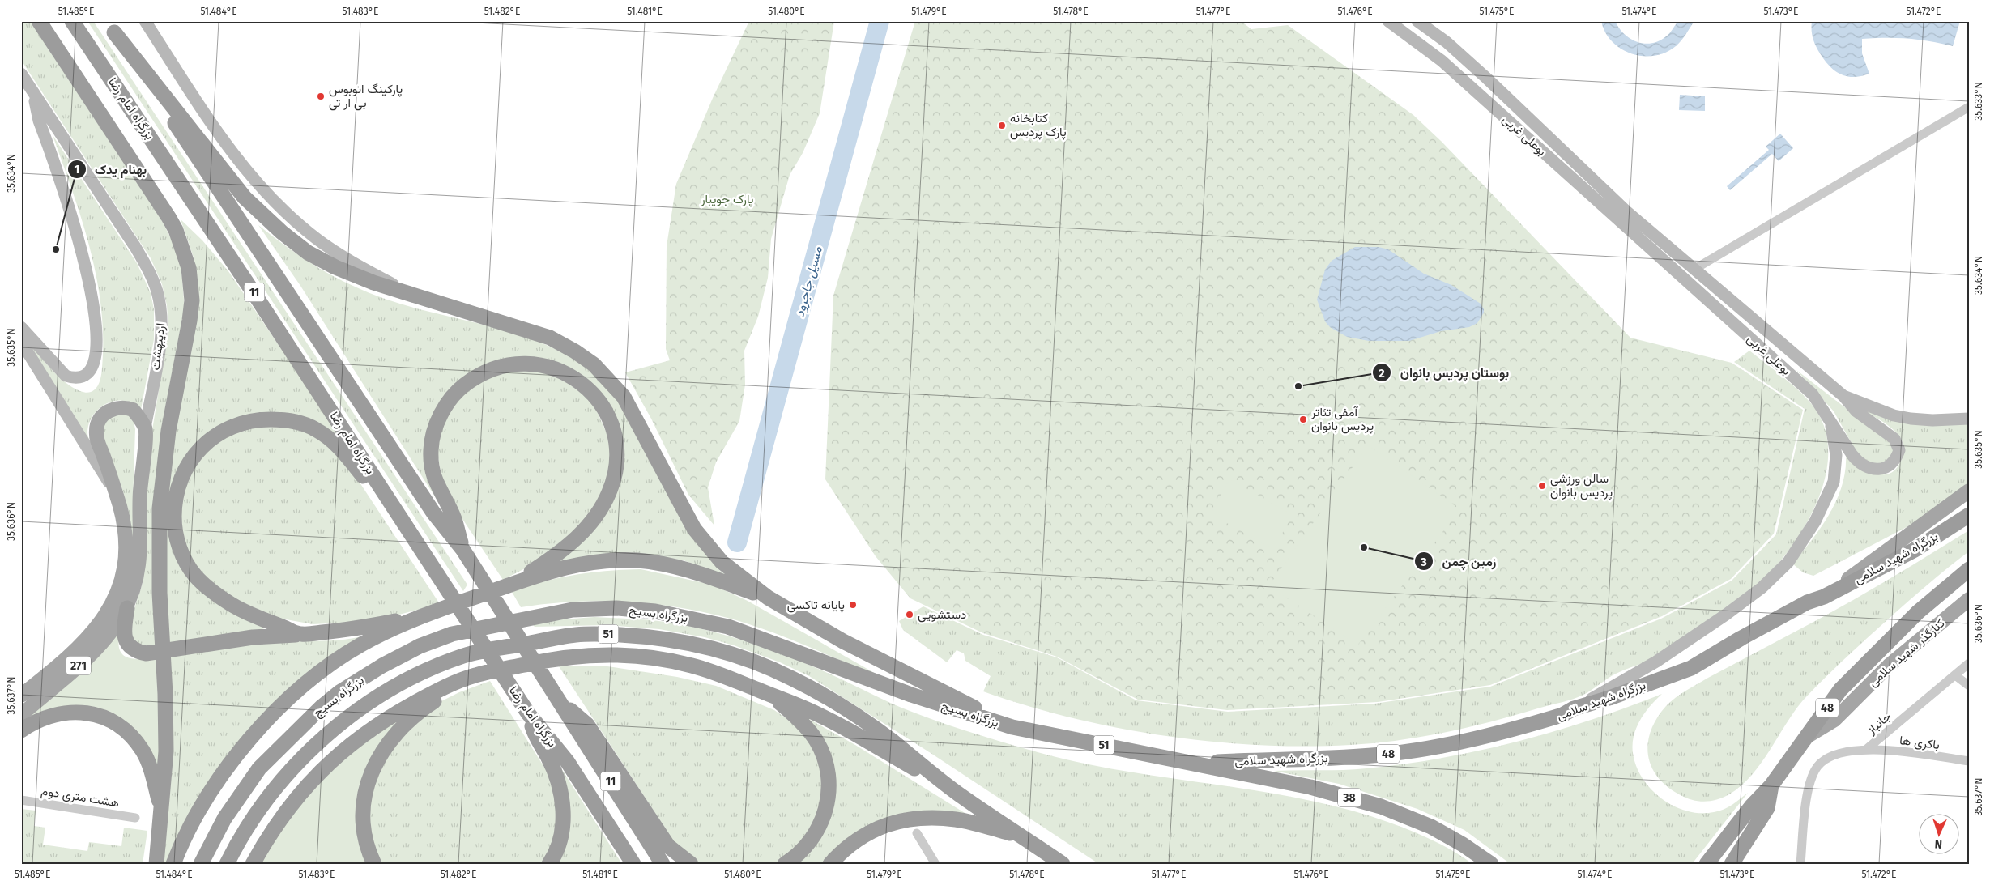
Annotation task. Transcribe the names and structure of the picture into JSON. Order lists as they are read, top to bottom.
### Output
{
  "streets": {
    "highway": [
      "بزرگراه امام رضا",
      "11",
      "بزرگراه شهید سلامی",
      "بزرگراه بسیج",
      "51",
      "48",
      "38"
    ],
    "main road": [
      "بوعلی غربی",
      "اردیبهشت",
      "کنارگذر شهید سلامی",
      "271"
    ],
    "street": ["جانباز", "باکری ها", "هشت متری دوم"]
  },
  "crossings": [
    ["بوعلی غربی", "بزرگراه شهید سلامی"],
    ["اردیبهشت", "271"],
    ["بزرگراه شهید سلامی", "بزرگراه بسیج"],
    ["بزرگراه شهید سلامی", "38"],
    ["بزرگراه بسیج", "38"],
    ["کنارگذر شهید سلامی", "48"],
    ["جانباز", "باکری ها"]
  ],
  "water": ["مسیل جاجرود"],
  "parks": ["پارک جویبار"],
  "places": [
    "پارکینگ اتوبوس بی ار تی",
    "کتابخانه پارک پردیس",
    "بهنام یدک",
    "بوستان پردیس بانوان",
    "آمفی تئاتر پردیس بانوان",
    "سالن ورزشی پردیس بانوان",
    "زمین چمن",
    "پایانه تاکسی",
    "دستشویی"
  ],
  "north": "bottom",
  "coordinates": [
    "51.485°E",
    "51.484°E",
    "51.483°E",
    "51.482°E",
    "51.481°E",
    "51.480°E",
    "51.479°E",
    "51.478°E",
    "51.477°E",
    "51.476°E",
    "51.475°E",
    "51.474°E",
    "51.473°E",
    "51.472°E",
    "35.633°N",
    "35.634°N",
    "35.635°N",
    "35.636°N",
    "35.637°N"
  ]
}
